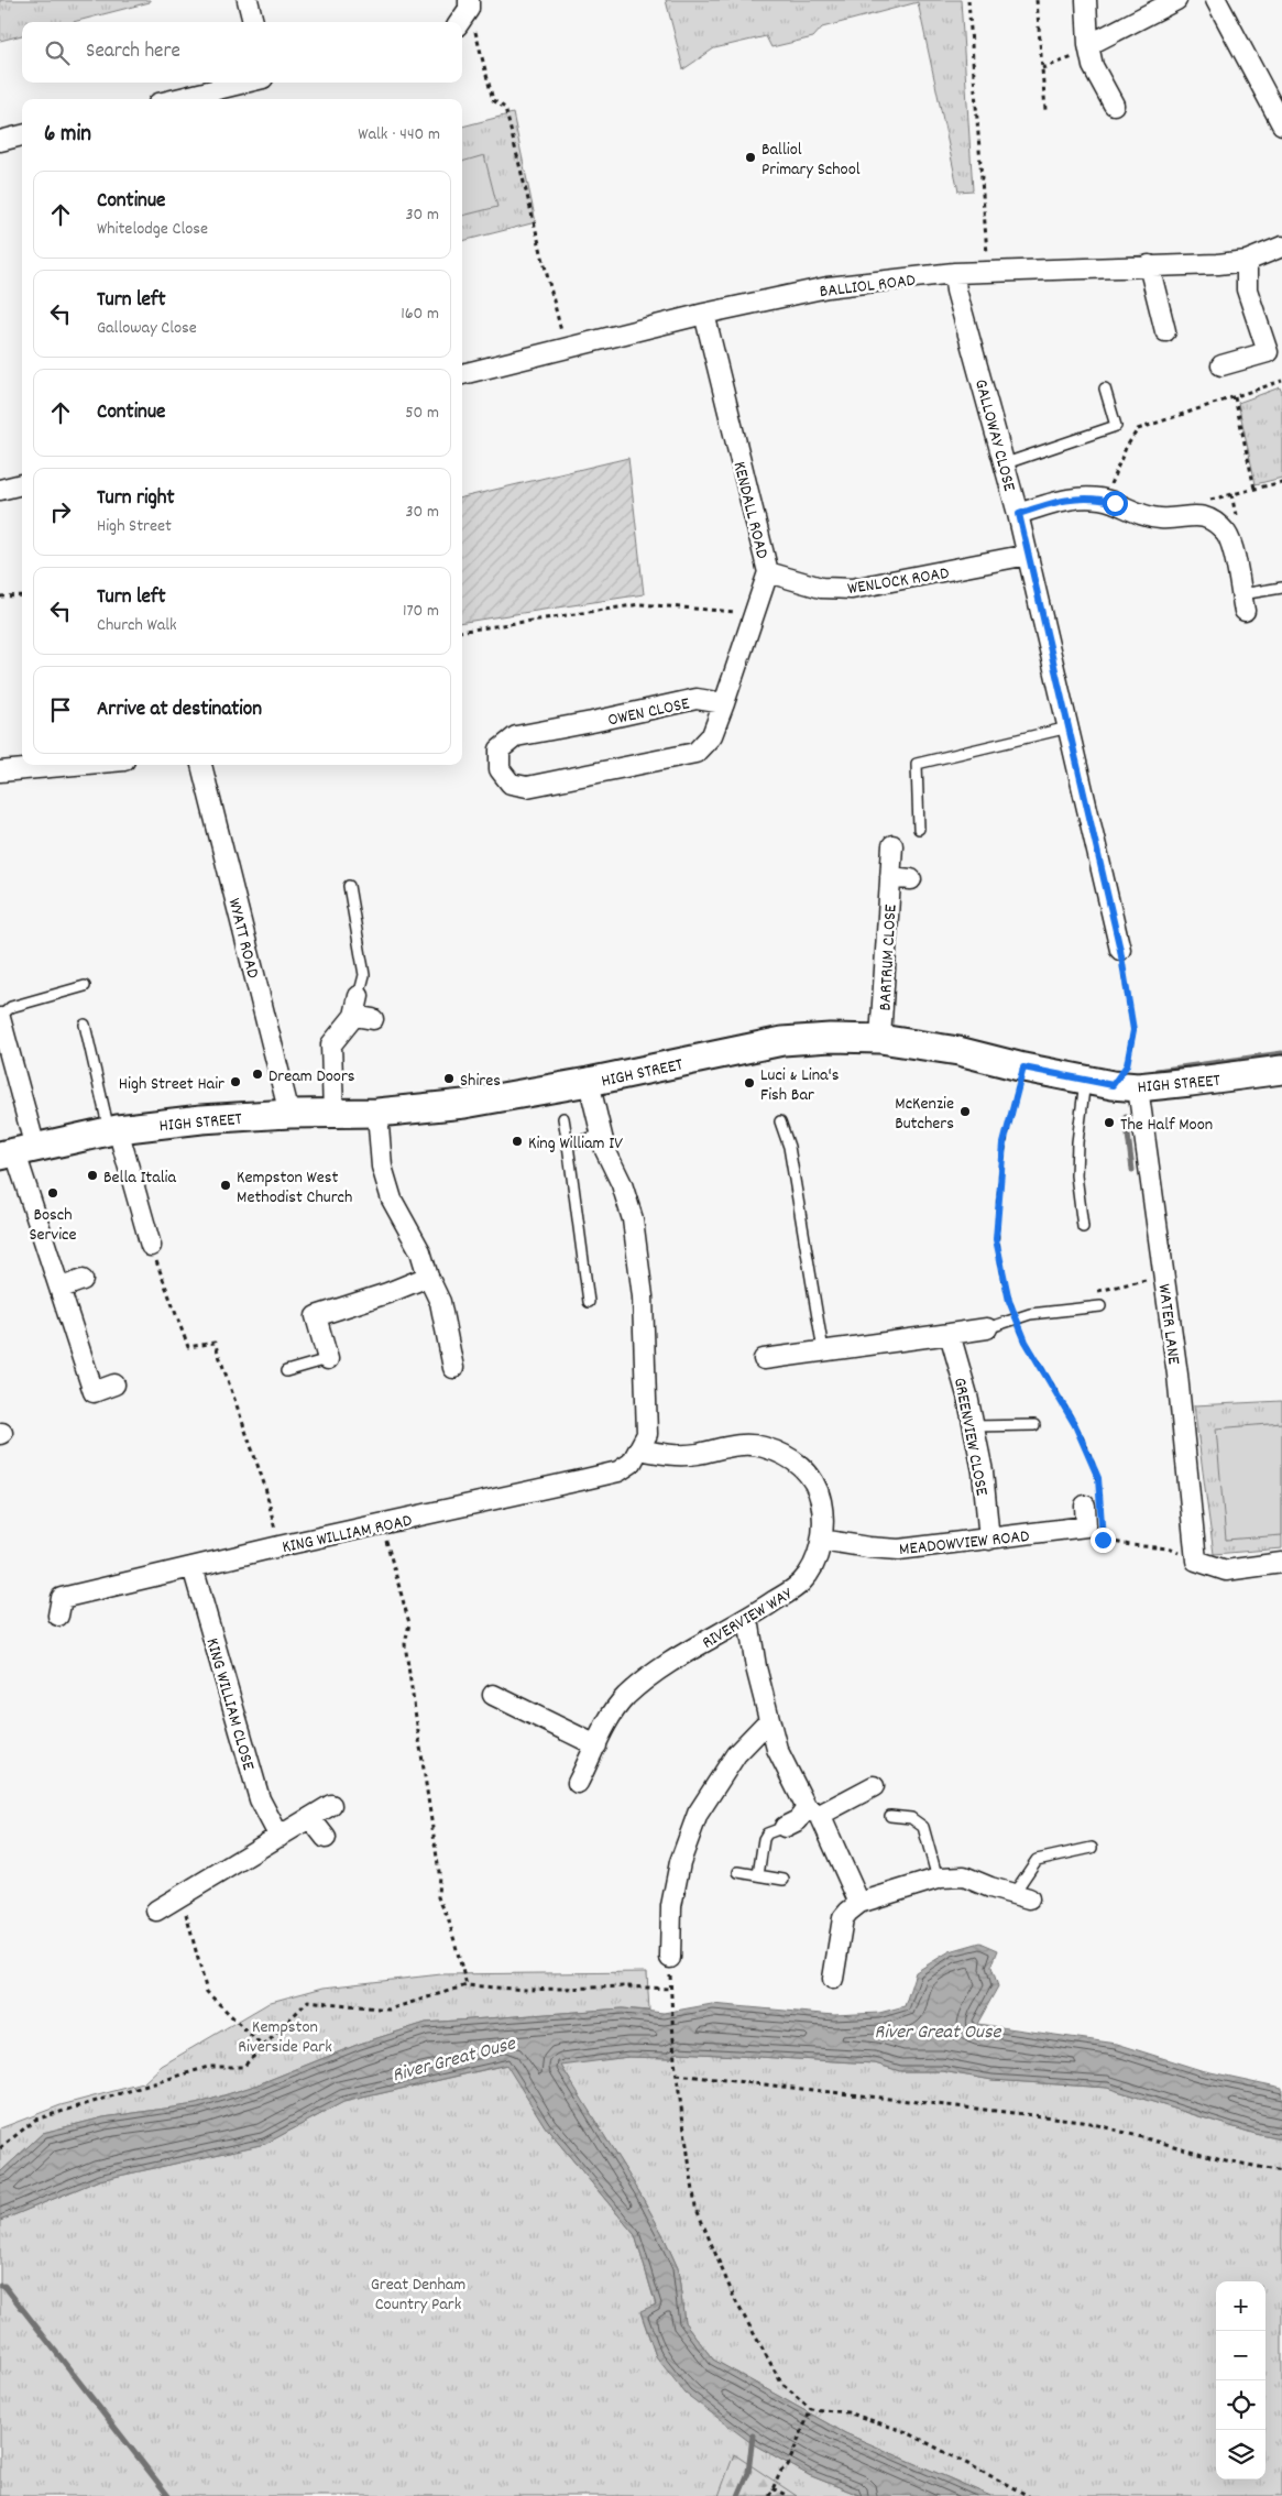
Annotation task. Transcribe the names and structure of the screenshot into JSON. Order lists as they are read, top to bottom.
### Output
{
  "streets": {
    "main road": ["HIGH STREET"],
    "street": [
      "BALLIOL ROAD",
      "GALLOWAY CLOSE",
      "KENDALL ROAD",
      "WENLOCK ROAD",
      "OWEN CLOSE",
      "WYATT ROAD",
      "BARTRUM CLOSE",
      "WATER LANE",
      "GREENVIEW CLOSE",
      "KING WILLIAM ROAD",
      "MEADOWVIEW ROAD",
      "RIVERVIEW WAY",
      "KING WILLIAM CLOSE"
    ]
  },
  "crossings": [
    ["BALLIOL ROAD", "GALLOWAY CLOSE"],
    ["BALLIOL ROAD", "KENDALL ROAD"],
    ["GALLOWAY CLOSE", "WENLOCK ROAD"],
    ["KENDALL ROAD", "WENLOCK ROAD"],
    ["KENDALL ROAD", "OWEN CLOSE"],
    ["WYATT ROAD", "HIGH STREET"],
    ["BARTRUM CLOSE", "HIGH STREET"],
    ["HIGH STREET", "WATER LANE"],
    ["HIGH STREET", "KING WILLIAM ROAD"],
    ["GREENVIEW CLOSE", "MEADOWVIEW ROAD"],
    ["KING WILLIAM ROAD", "RIVERVIEW WAY"],
    ["KING WILLIAM ROAD", "KING WILLIAM CLOSE"],
    ["MEADOWVIEW ROAD", "RIVERVIEW WAY"]
  ],
  "water": ["River Great Ouse"],
  "parks": ["Kempston Riverside Park", "Great Denham Country Park"],
  "places": [
    "Balliol Primary School",
    "Dream Doors",
    "Shires",
    "High Street Hair",
    "Luci & Lina's Fish Bar",
    "McKenzie Butchers",
    "The Half Moon",
    "King William IV",
    "Bella Italia",
    "Kempston West Methodist Church",
    "Bosch Service"
  ],
  "page": {
    "search": "Search here",
    "heading": ["6 min", "Walk · 440 m"],
    "list": [
      ["Continue", "Whitelodge Close", "30 m"],
      ["Turn left", "Galloway Close", "160 m"],
      ["Continue", "50 m"],
      ["Turn right", "High Street", "30 m"],
      ["Turn left", "Church Walk", "170 m"],
      "Arrive at destination"
    ],
    "map_buttons": ["+", "−"]
  }
}
